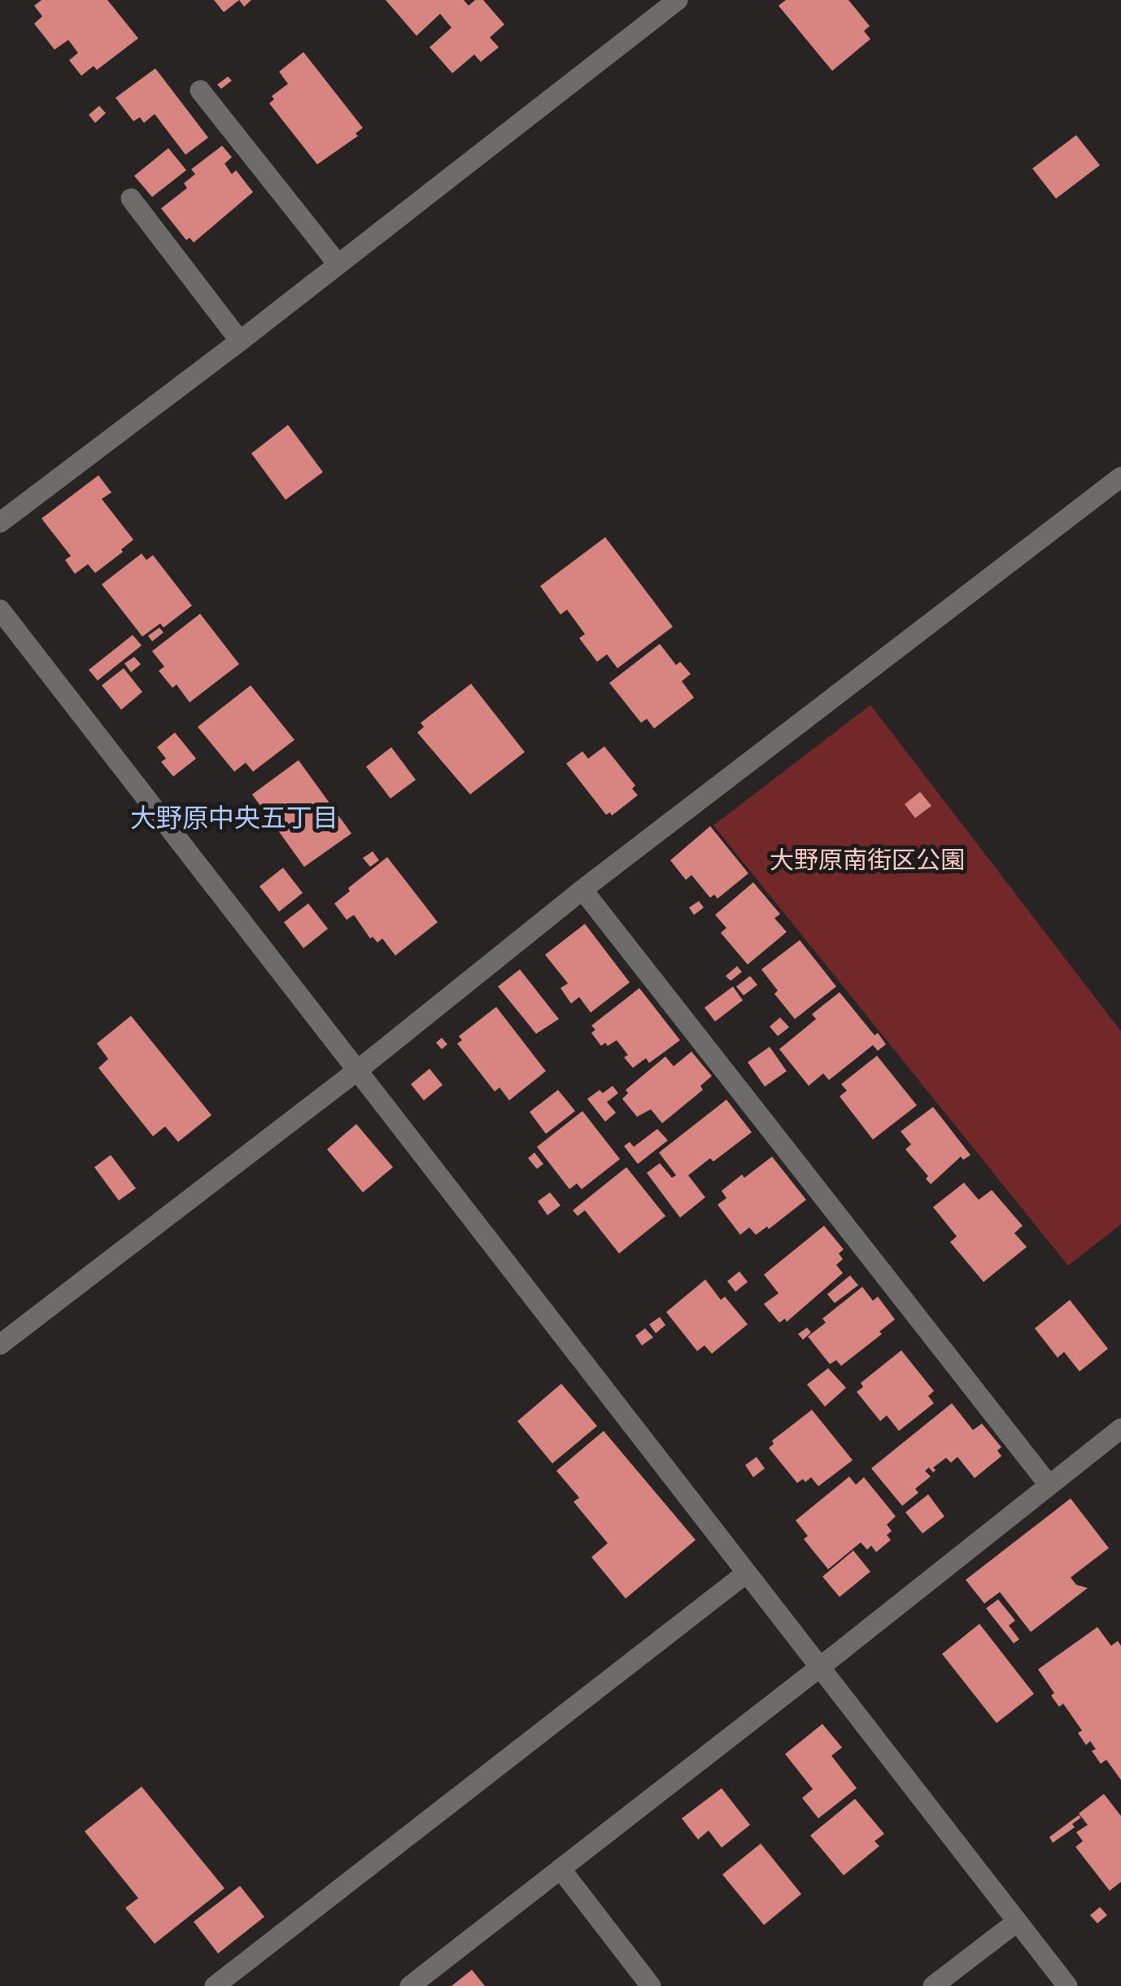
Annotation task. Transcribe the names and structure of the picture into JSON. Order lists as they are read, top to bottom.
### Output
{
  "districts": ["大野原中央五丁目"],
  "parks": ["大野原南街区公園"]
}
